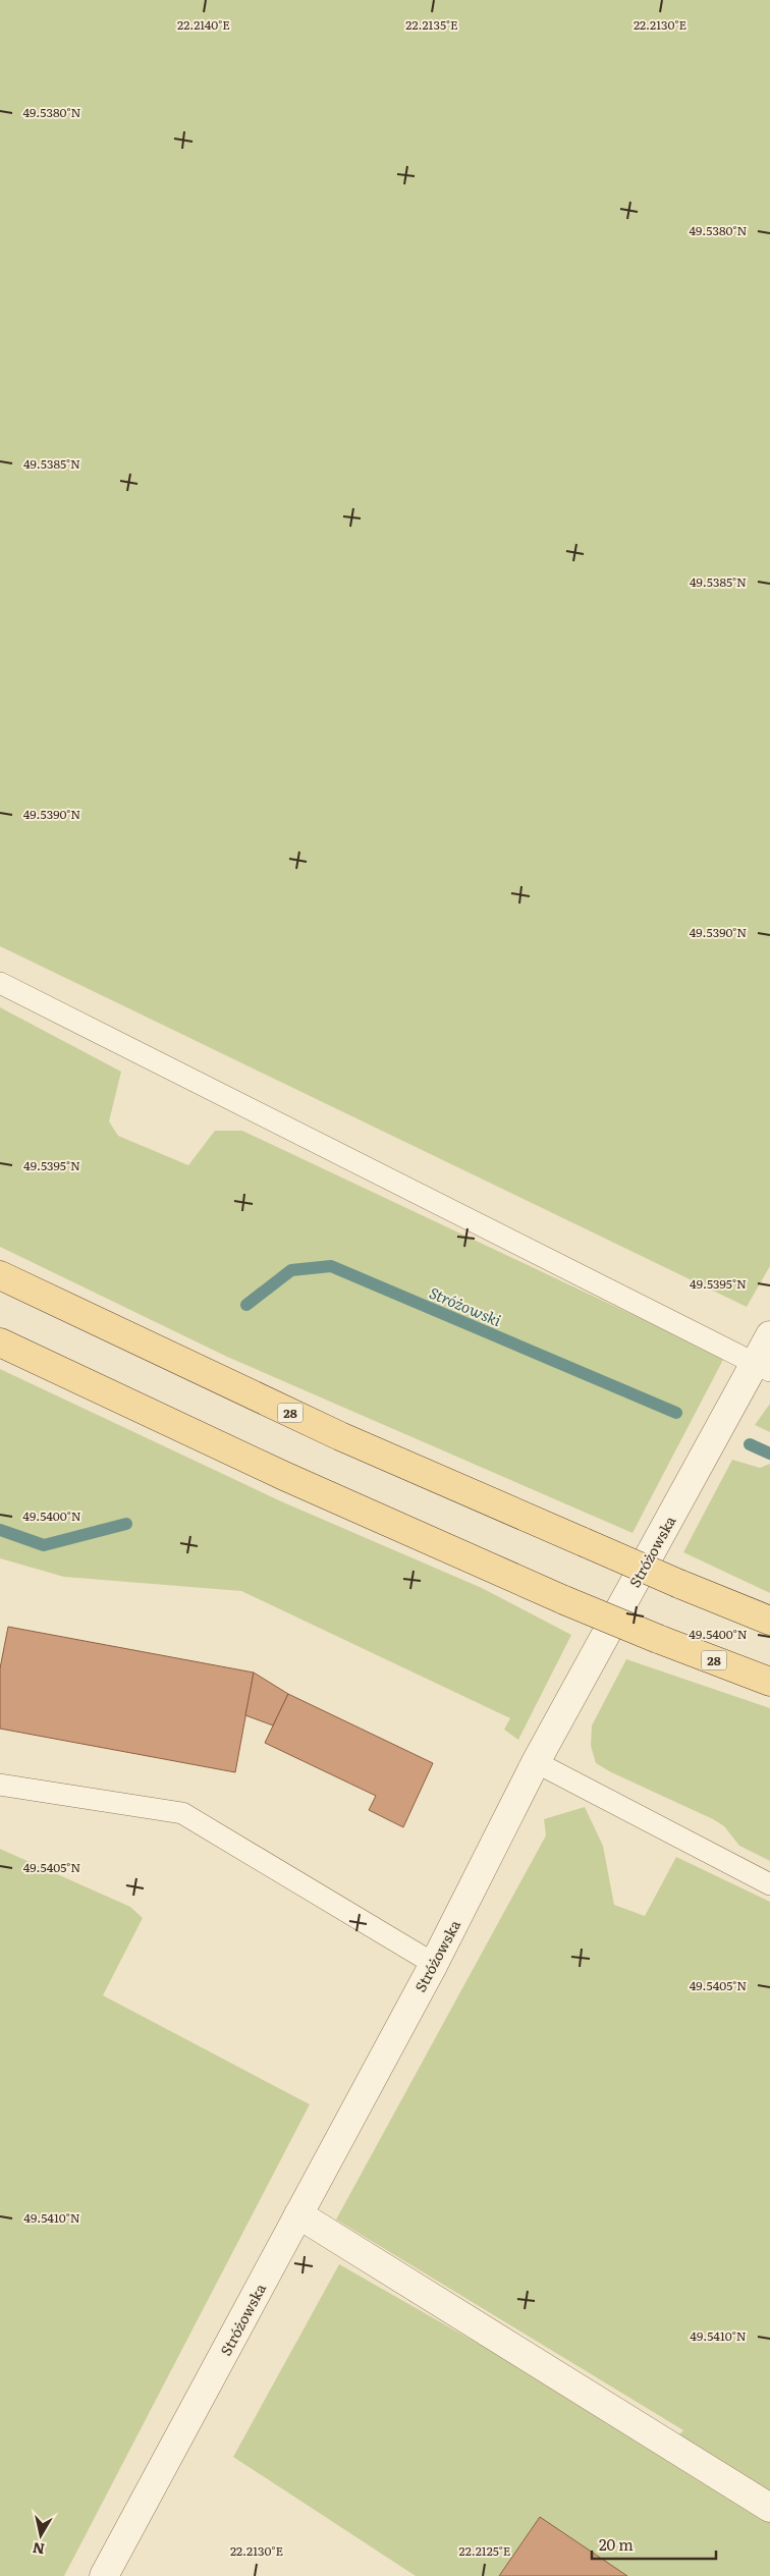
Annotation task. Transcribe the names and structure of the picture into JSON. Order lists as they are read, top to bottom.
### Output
{
  "streets": {
    "main road": ["28"],
    "street": ["Stróżowska"]
  },
  "water": ["Stróżowski"],
  "scale_bar": "20 m",
  "north": "bottom",
  "coordinates": [
    "22.2140°E",
    "22.2135°E",
    "22.2130°E",
    "49.5380°N",
    "49.5385°N",
    "49.5390°N",
    "49.5395°N",
    "49.5400°N",
    "49.5405°N",
    "49.5410°N",
    "22.2125°E"
  ]
}
